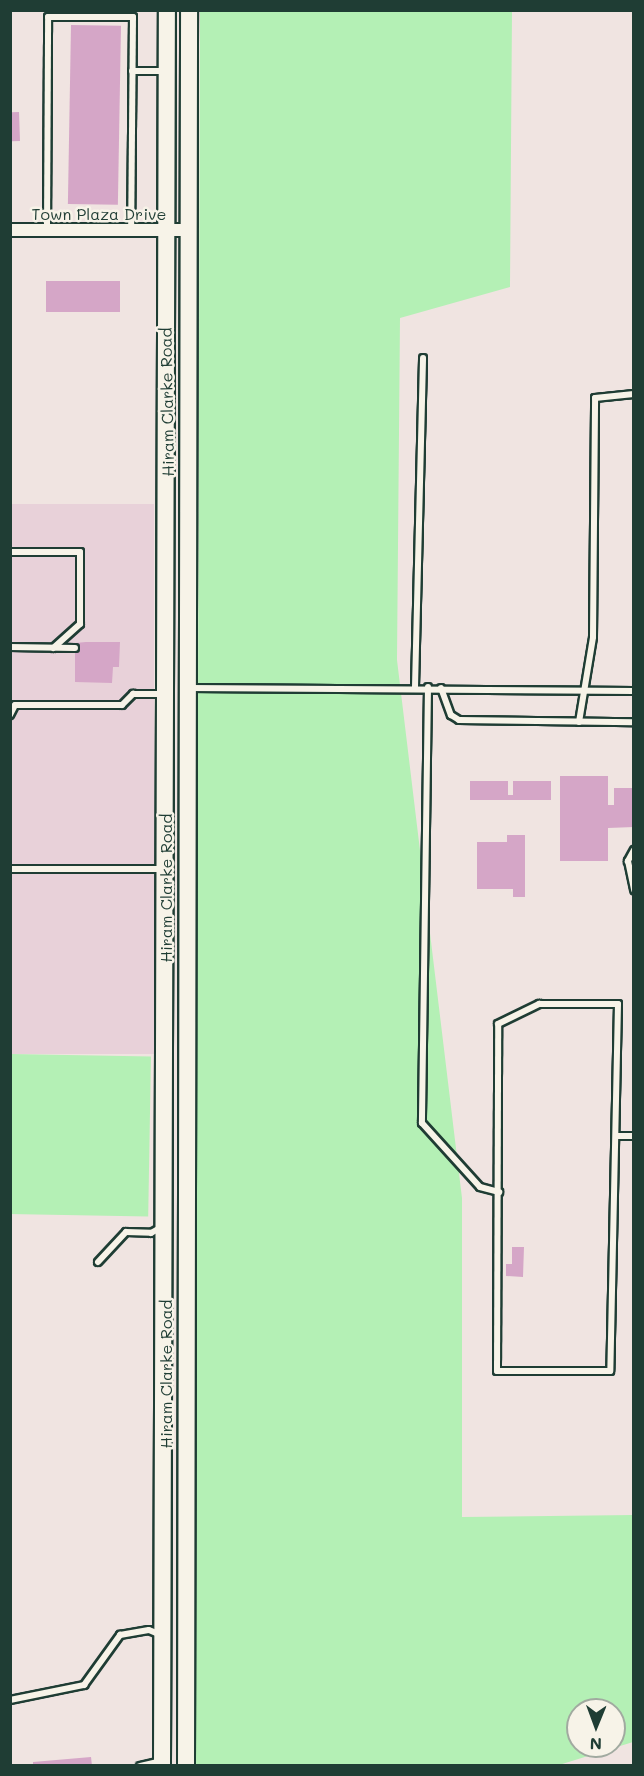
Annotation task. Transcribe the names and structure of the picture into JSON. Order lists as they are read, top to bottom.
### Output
{
  "streets": {
    "main road": ["Hiram Clarke Road"],
    "street": ["Town Plaza Drive"]
  },
  "crossings": [
    ["Town Plaza Drive", "Hiram Clarke Road"]
  ],
  "north": "bottom"
}
